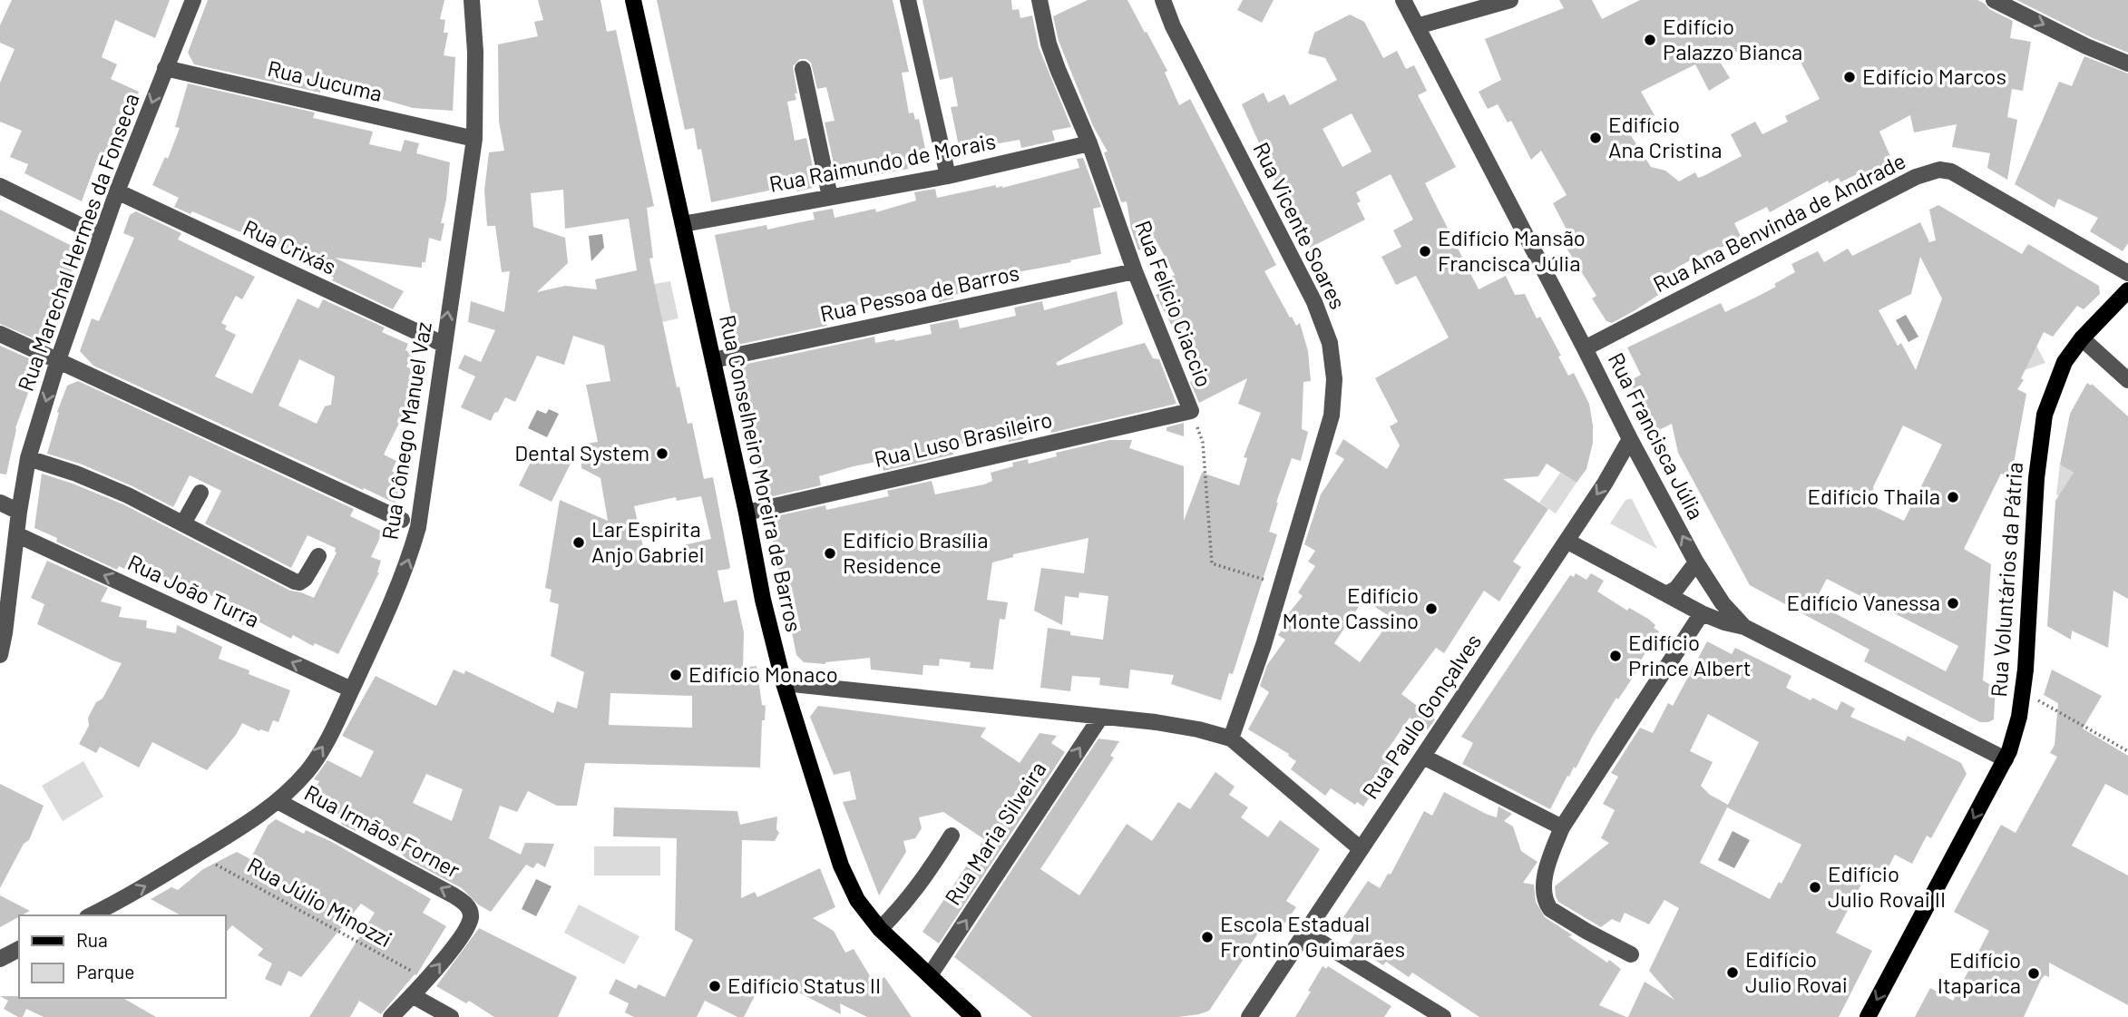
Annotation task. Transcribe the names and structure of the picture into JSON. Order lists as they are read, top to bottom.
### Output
{
  "streets": {
    "main road": ["Rua Conselheiro Moreira de Barros", "Rua Voluntários da Pátria"],
    "street": [
      "Rua Jucuma",
      "Rua Raimundo de Morais",
      "Rua Ana Benvinda de Andrade",
      "Rua Vicente Soares",
      "Rua Marechal Hermes da Fonseca",
      "Rua Crixás",
      "Rua Pessoa de Barros",
      "Rua Felício Ciaccio",
      "Rua Cônego Manuel Vaz",
      "Rua Francisca Júlia",
      "Rua Luso Brasileiro",
      "Rua João Turra",
      "Rua Paulo Gonçalves",
      "Rua Irmãos Forner",
      "Rua Maria Silveira"
    ],
    "path": ["Rua Júlio Minozzi"]
  },
  "crossings": [
    ["Rua Jucuma", "Rua Marechal Hermes da Fonseca"],
    ["Rua Jucuma", "Rua Cônego Manuel Vaz"],
    ["Rua Raimundo de Morais", "Rua Felício Ciaccio"],
    ["Rua Raimundo de Morais", "Rua Conselheiro Moreira de Barros"],
    ["Rua Ana Benvinda de Andrade", "Rua Francisca Júlia"],
    ["Rua Vicente Soares", "Rua Felício Ciaccio"],
    ["Rua Marechal Hermes da Fonseca", "Rua Crixás"],
    ["Rua Marechal Hermes da Fonseca", "Rua João Turra"],
    ["Rua Crixás", "Rua Cônego Manuel Vaz"],
    ["Rua Pessoa de Barros", "Rua Felício Ciaccio"],
    ["Rua Pessoa de Barros", "Rua Conselheiro Moreira de Barros"],
    ["Rua Felício Ciaccio", "Rua Luso Brasileiro"],
    ["Rua Cônego Manuel Vaz", "Rua João Turra"],
    ["Rua Cônego Manuel Vaz", "Rua Irmãos Forner"],
    ["Rua Cônego Manuel Vaz", "Rua Júlio Minozzi"],
    ["Rua Francisca Júlia", "Rua Voluntários da Pátria"],
    ["Rua Francisca Júlia", "Rua Paulo Gonçalves"],
    ["Rua Luso Brasileiro", "Rua Conselheiro Moreira de Barros"],
    ["Rua Conselheiro Moreira de Barros", "Rua Maria Silveira"],
    ["Rua Irmãos Forner", "Rua Júlio Minozzi"]
  ],
  "one_way": ["Rua Cônego Manuel Vaz", "Rua Voluntários da Pátria"],
  "places": [
    "Edifício Palazzo Bianca",
    "Edifício Marcos",
    "Edifício Ana Cristina",
    "Edifício Mansão Francisca Júlia",
    "Dental System",
    "Edifício Thaila",
    "Lar Espirita Anjo Gabriel",
    "Edifício Brasília Residence",
    "Edifício Vanessa",
    "Edifício Monte Cassino",
    "Edifício Prince Albert",
    "Edifício Monaco",
    "Edifício Julio Rovai II",
    "Escola Estadual Frontino Guimarães",
    "Edifício Julio Rovai",
    "Edifício Itaparica",
    "Edifício Status II"
  ],
  "legend": ["Rua", "Parque"]
}
